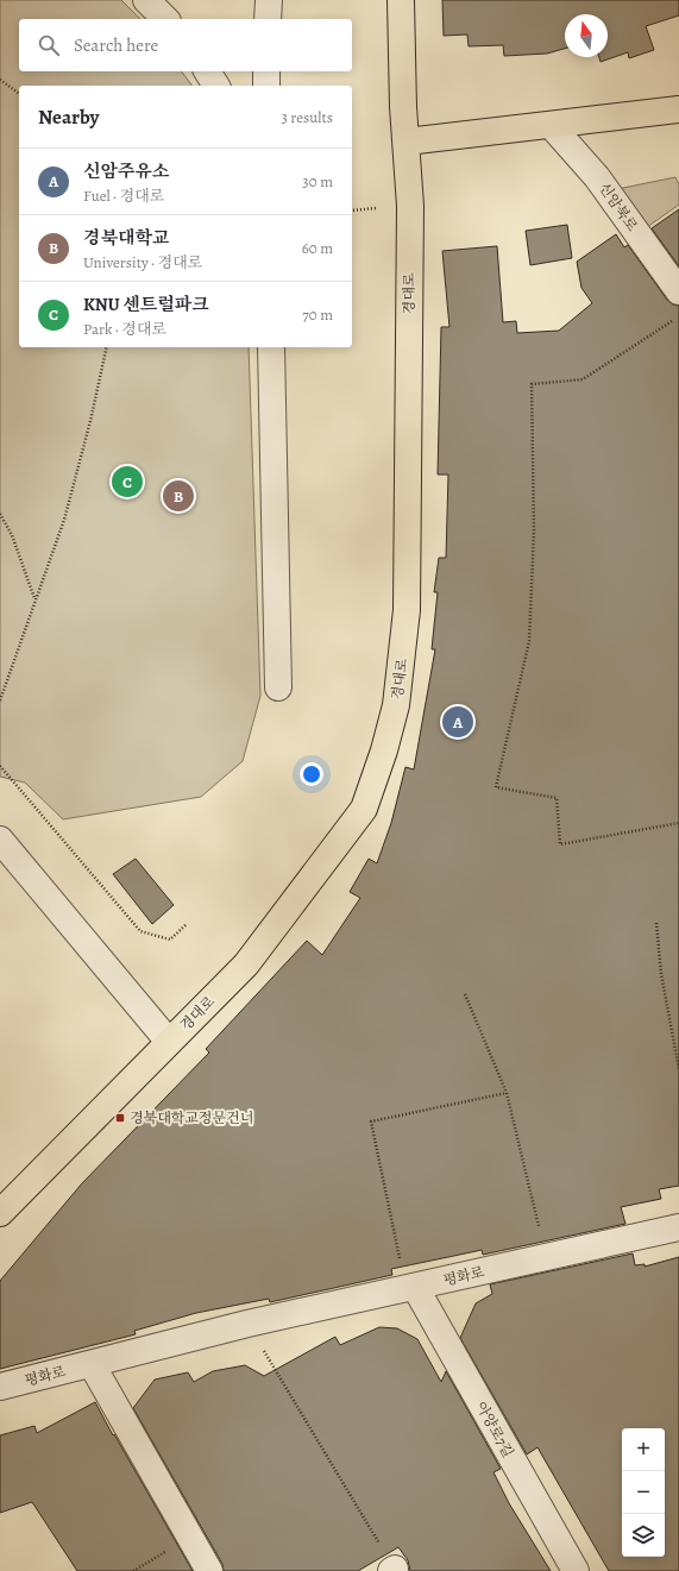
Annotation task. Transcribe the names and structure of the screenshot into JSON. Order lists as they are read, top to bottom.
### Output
{
  "streets": {
    "main road": ["경대로"],
    "street": ["신암북로", "평화로", "아양로7길"]
  },
  "crossings": [
    ["평화로", "아양로7길"]
  ],
  "places": {
    "transit": ["경북대학교정문건너"]
  },
  "north": "top",
  "page": {
    "search": "Search here",
    "heading": ["Nearby", "3 results"],
    "list": [
      {
        "mark": "A",
        "name": "신암주유소",
        "note": "Fuel · 경대로",
        "value": "30 m"
      },
      {
        "mark": "B",
        "name": "경북대학교",
        "note": "University · 경대로",
        "value": "60 m"
      },
      {
        "mark": "C",
        "name": "KNU 센트럴파크",
        "note": "Park · 경대로",
        "value": "70 m"
      }
    ],
    "pins": ["C", "B", "A"],
    "map_buttons": ["+", "−"]
  }
}
